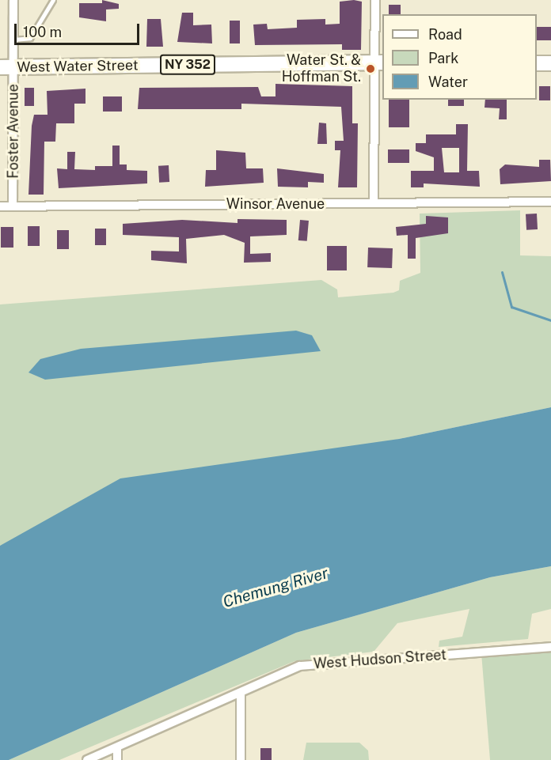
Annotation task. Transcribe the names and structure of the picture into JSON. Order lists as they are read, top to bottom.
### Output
{
  "streets": {
    "main road": ["NY 352", "West Water Street"],
    "street": ["Foster Avenue", "Winsor Avenue", "West Hudson Street"]
  },
  "crossings": [
    ["West Water Street", "Foster Avenue"],
    ["Foster Avenue", "Winsor Avenue"]
  ],
  "water": ["Chemung River"],
  "places": ["Water St. & Hoffman St."],
  "legend": ["Road", "Park", "Water"],
  "scale_bar": "100 m"
}
